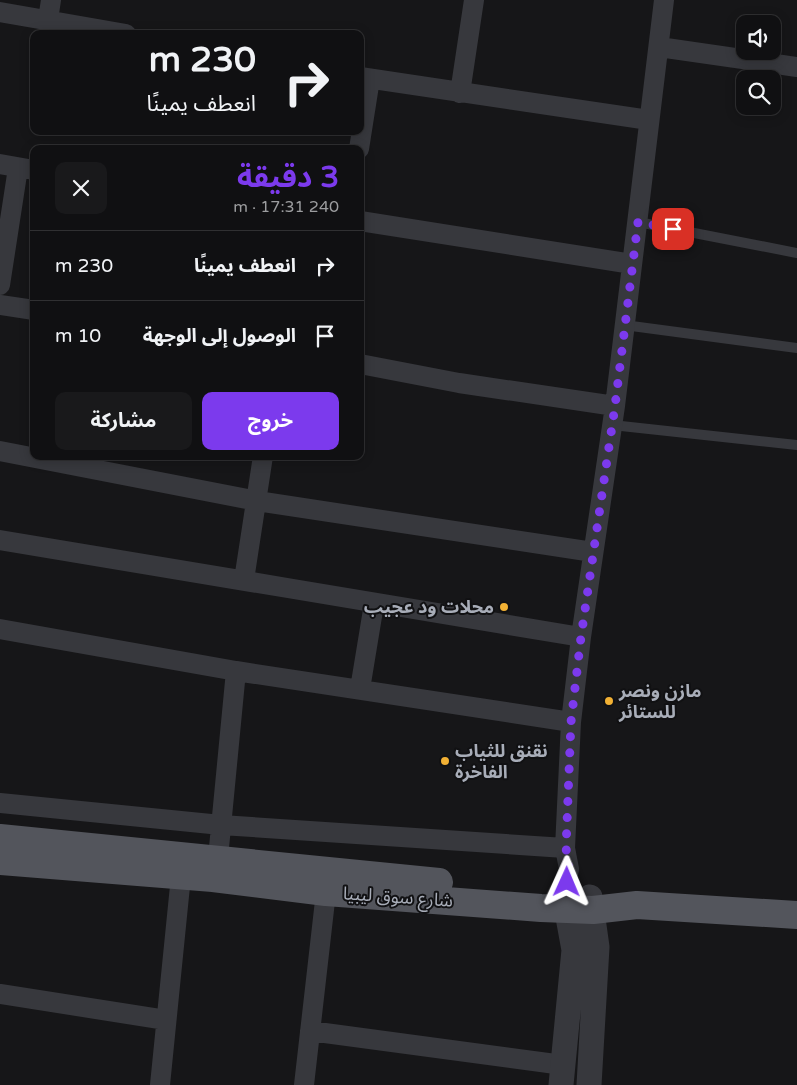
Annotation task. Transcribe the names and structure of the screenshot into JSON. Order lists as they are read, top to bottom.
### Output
{
  "streets": {
    "main road": ["شارع سوق ليبيا"]
  },
  "places": ["محلات ود عجيب", "مازن ونصر للستائر", "نقنق للثياب الفاخرة"],
  "page": {
    "turn": ["230 m", "انعطف يمينًا"],
    "heading": ["3 دقيقة", "240 m · 17:31"],
    "list": [
      {
        "name": "انعطف يمينًا",
        "value": "230 m"
      },
      {
        "name": "الوصول إلى الوجهة",
        "value": "10 m"
      }
    ],
    "buttons": ["خروج", "مشاركة"]
  }
}
